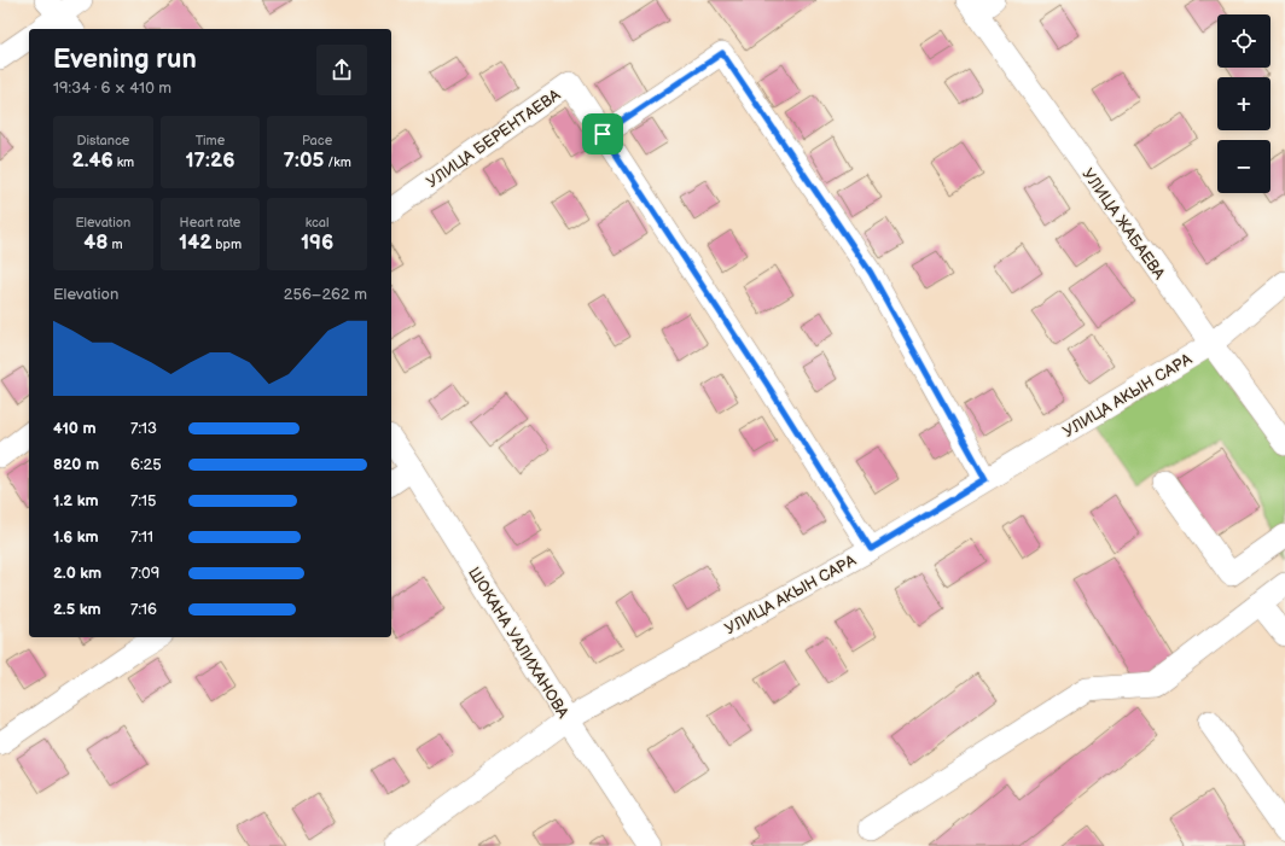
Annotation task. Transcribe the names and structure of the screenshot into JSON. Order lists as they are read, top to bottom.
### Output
{
  "streets": {
    "street": [
      "УЛИЦА БЕРЕНТАЕВА",
      "УЛИЦА ЖАБАЕВА",
      "УЛИЦА АКЫН САРА",
      "ШОКАНА УАЛИХАНОВА"
    ]
  },
  "crossings": [
    ["УЛИЦА БЕРЕНТАЕВА", "УЛИЦА АКЫН САРА"],
    ["УЛИЦА ЖАБАЕВА", "УЛИЦА АКЫН САРА"],
    ["УЛИЦА АКЫН САРА", "ШОКАНА УАЛИХАНОВА"]
  ],
  "page": {
    "map_buttons": ["+", "−"],
    "heading": ["Evening run", "19:34 · 6 × 410 m"],
    "stats": [
      ["Distance", "2.46 km"],
      ["Time", "17:26"],
      ["Pace", "7:05 /km"],
      ["Elevation", "48 m"],
      ["Heart rate", "142 bpm"],
      ["kcal", "196"]
    ],
    "chart": ["Elevation", "256–262 m"],
    "list": [
      {
        "name": "410 m",
        "note": "7:13"
      },
      {
        "name": "820 m",
        "note": "6:25"
      },
      {
        "name": "1.2 km",
        "note": "7:15"
      },
      {
        "name": "1.6 km",
        "note": "7:11"
      },
      {
        "name": "2.0 km",
        "note": "7:09"
      },
      {
        "name": "2.5 km",
        "note": "7:16"
      }
    ]
  }
}
